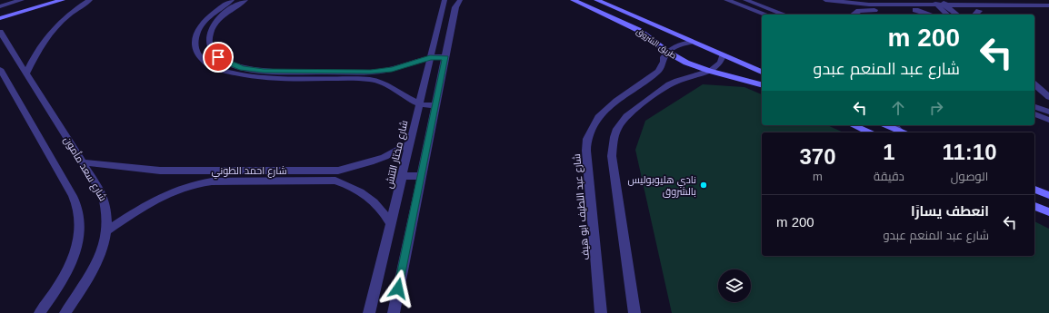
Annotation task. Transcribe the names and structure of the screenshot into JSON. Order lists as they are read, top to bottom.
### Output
{
  "streets": {
    "street": [
      "طريق الشروق",
      "شارع مختار التتش",
      "شارع سعد مأمون",
      "شارع احمد الطوني",
      "شارع عبد اللطيف ابو هيف"
    ]
  },
  "crossings": [
    ["طريق الشروق", "شارع عبد اللطيف ابو هيف"],
    ["شارع مختار التتش", "شارع احمد الطوني"],
    ["شارع سعد مأمون", "شارع احمد الطوني"]
  ],
  "places": ["نادي هليوبوليس بالشروق"],
  "page": {
    "turn": ["200 m", "شارع عبد المنعم عبدو"],
    "eta": [
      "11:10",
      "الوصول",
      "1",
      "دقيقة",
      "370",
      "m"
    ],
    "list": [
      {
        "name": "انعطف يسارًا",
        "note": "شارع عبد المنعم عبدو",
        "value": "200 m"
      }
    ]
  }
}
